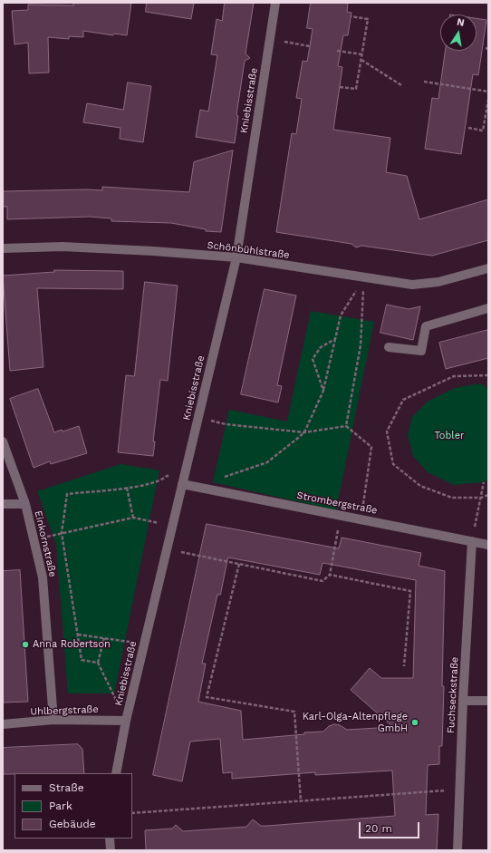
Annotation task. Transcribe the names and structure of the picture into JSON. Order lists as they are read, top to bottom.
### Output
{
  "streets": {
    "street": [
      "Kniebisstraße",
      "Schönbühlstraße",
      "Strombergstraße",
      "Einkornstraße",
      "Fuchseckstraße",
      "Uhlbergstraße"
    ]
  },
  "crossings": [
    ["Kniebisstraße", "Schönbühlstraße"],
    ["Kniebisstraße", "Strombergstraße"],
    ["Kniebisstraße", "Uhlbergstraße"],
    ["Strombergstraße", "Fuchseckstraße"],
    ["Einkornstraße", "Uhlbergstraße"]
  ],
  "parks": ["Tobler"],
  "places": ["Anna Robertson", "Karl-Olga-Altenpflege GmbH"],
  "legend": ["Straße", "Park", "Gebäude"],
  "scale_bar": "20 m",
  "north": "top"
}
